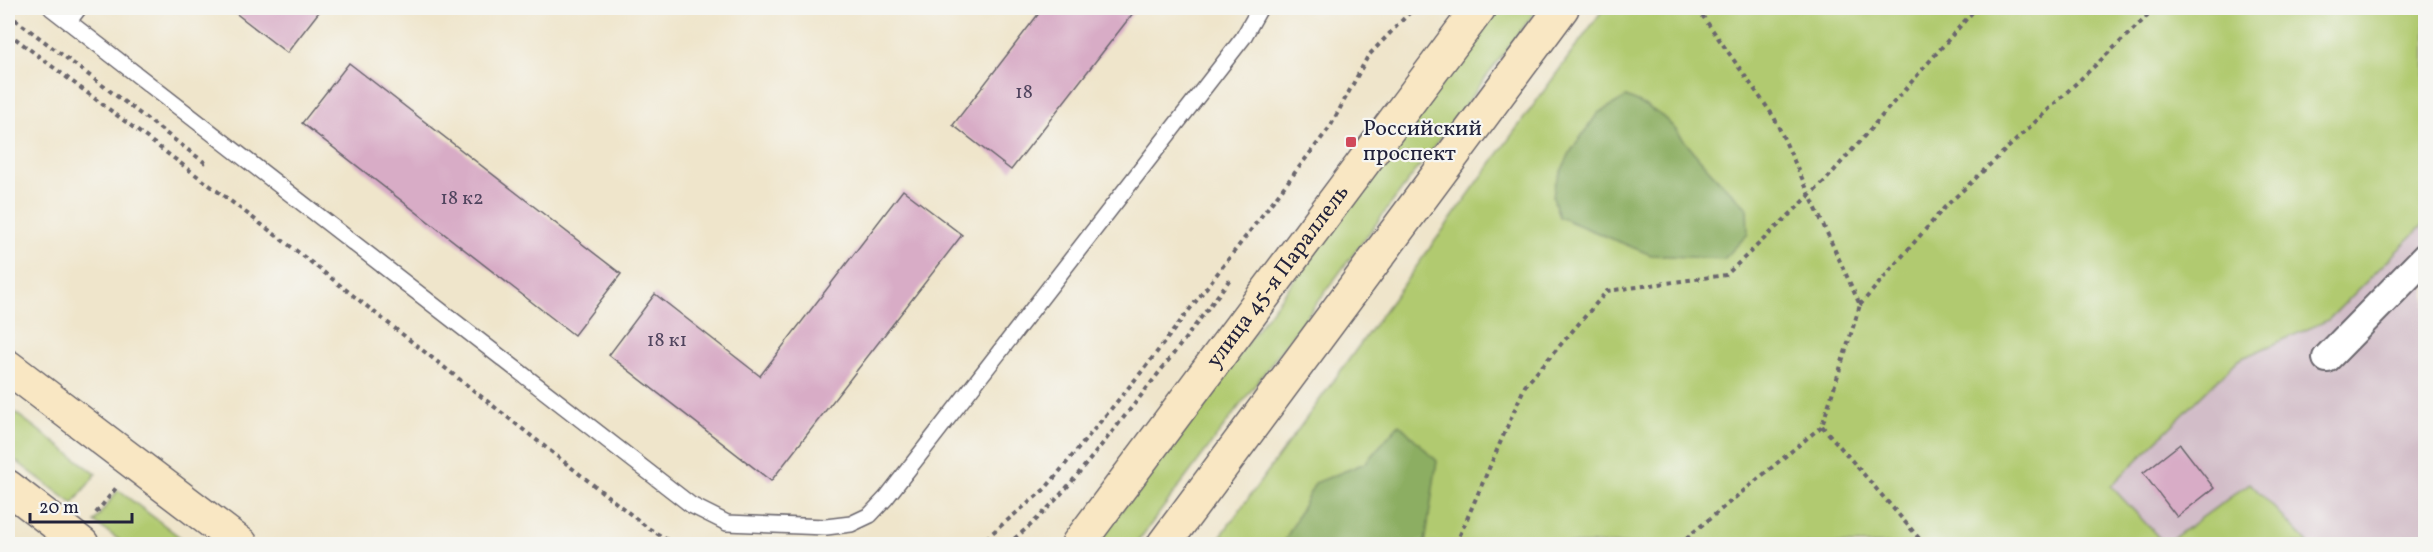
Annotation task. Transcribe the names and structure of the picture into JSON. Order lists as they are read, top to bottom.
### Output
{
  "streets": {
    "main road": ["улица 45-я Параллель"]
  },
  "places": {
    "transit": ["Российский проспект"]
  },
  "house_numbers": ["18", "18 к2", "18 к1"],
  "scale_bar": "20 m"
}
